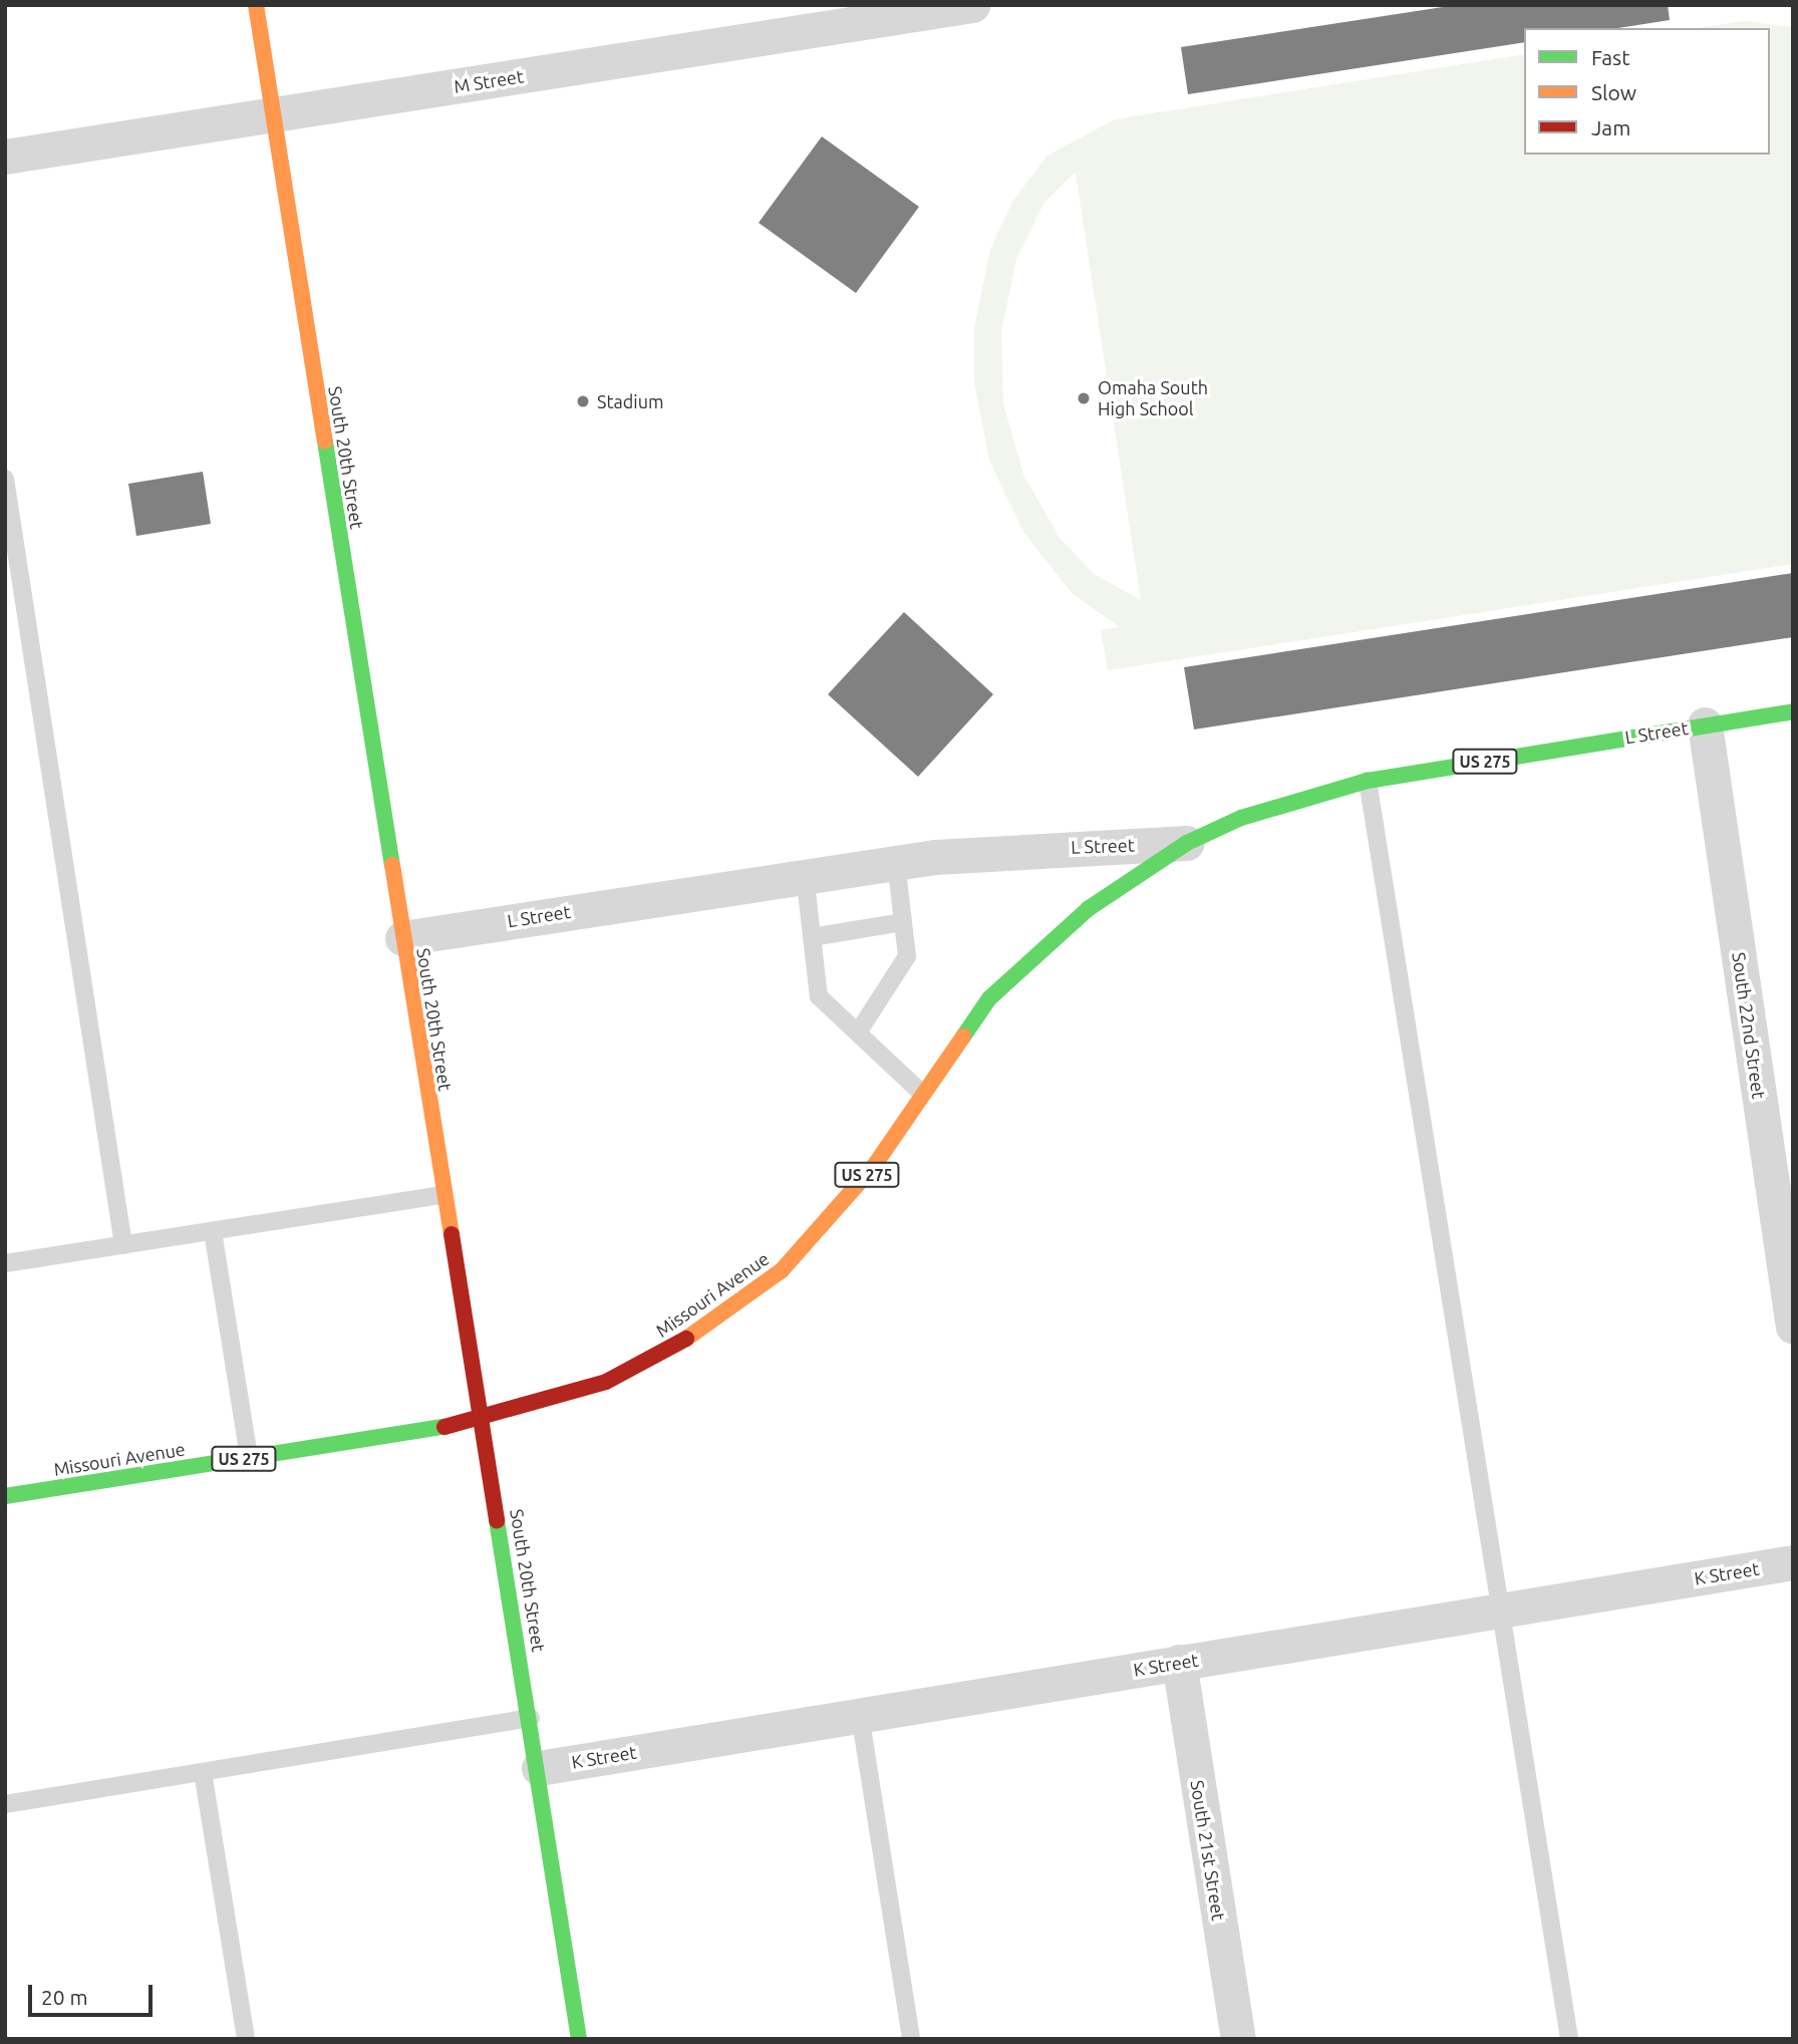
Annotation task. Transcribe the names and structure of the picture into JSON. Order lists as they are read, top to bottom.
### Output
{
  "streets": {
    "street": [
      "M Street",
      "South 20th Street",
      "L Street",
      "US 275",
      "South 22nd Street",
      "Missouri Avenue",
      "K Street",
      "South 21st Street"
    ]
  },
  "crossings": [
    ["M Street", "South 20th Street"],
    ["South 20th Street", "L Street"],
    ["South 20th Street", "Missouri Avenue"],
    ["South 20th Street", "K Street"],
    ["L Street", "South 22nd Street"],
    ["L Street", "Missouri Avenue"],
    ["K Street", "South 21st Street"]
  ],
  "places": ["Omaha South High School", "Stadium"],
  "legend": ["Fast", "Slow", "Jam"],
  "scale_bar": "20 m"
}
